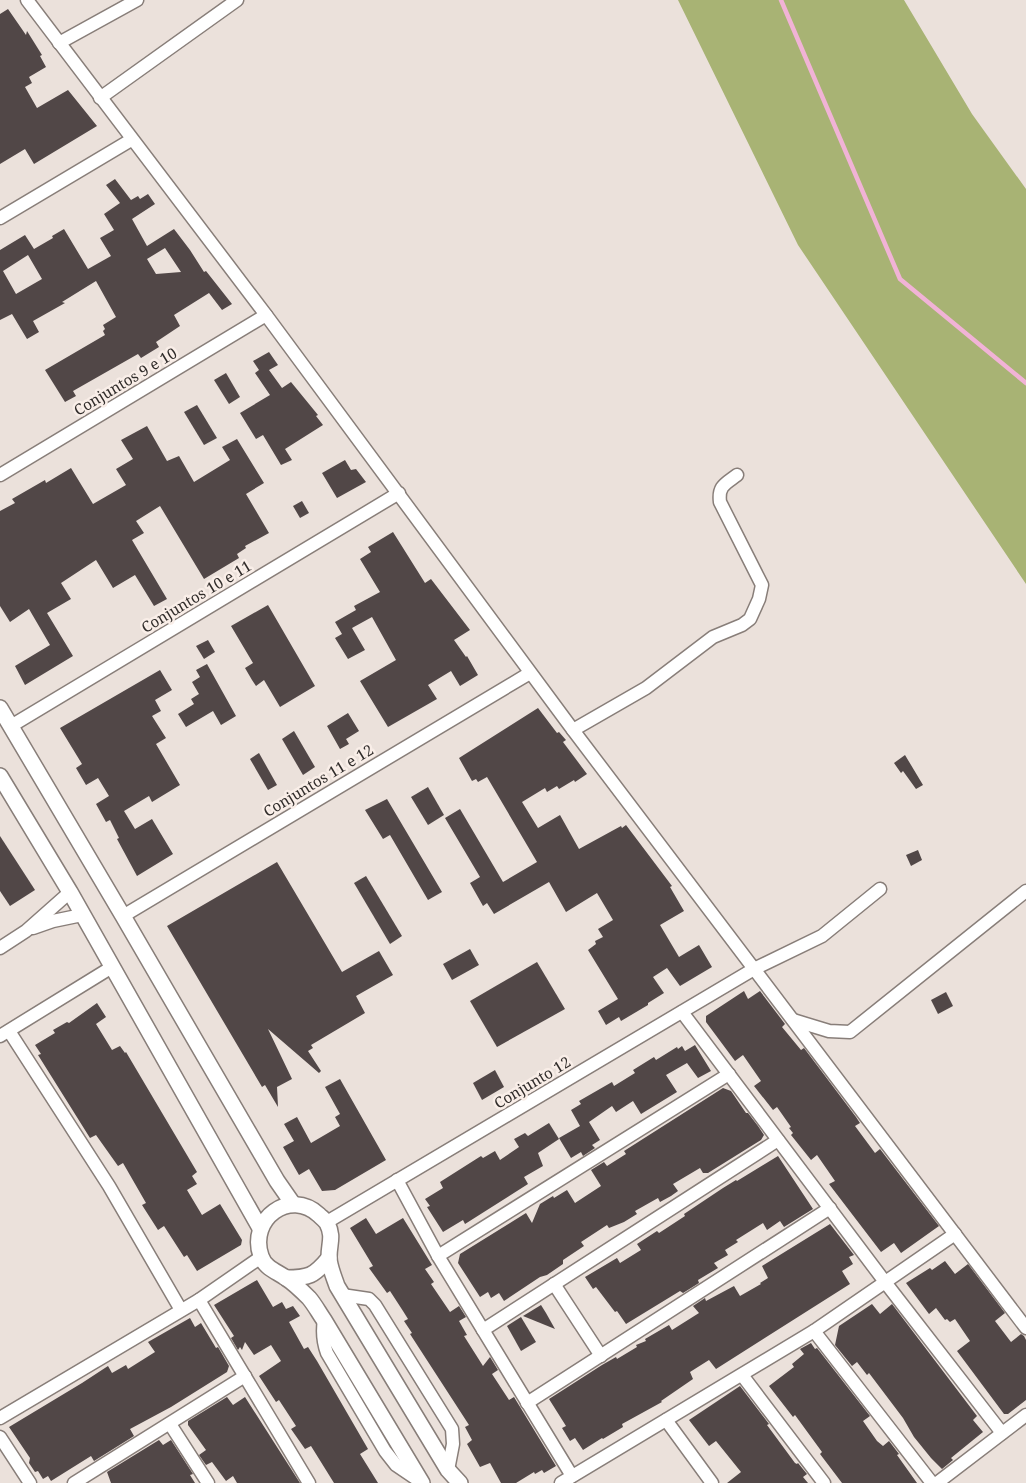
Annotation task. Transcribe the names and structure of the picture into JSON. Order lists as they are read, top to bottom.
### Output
{
  "streets": {
    "street": [
      "Conjuntos 9 e 10",
      "Conjuntos 10 e 11",
      "Conjuntos 11 e 12",
      "Conjunto 12"
    ]
  }
}
